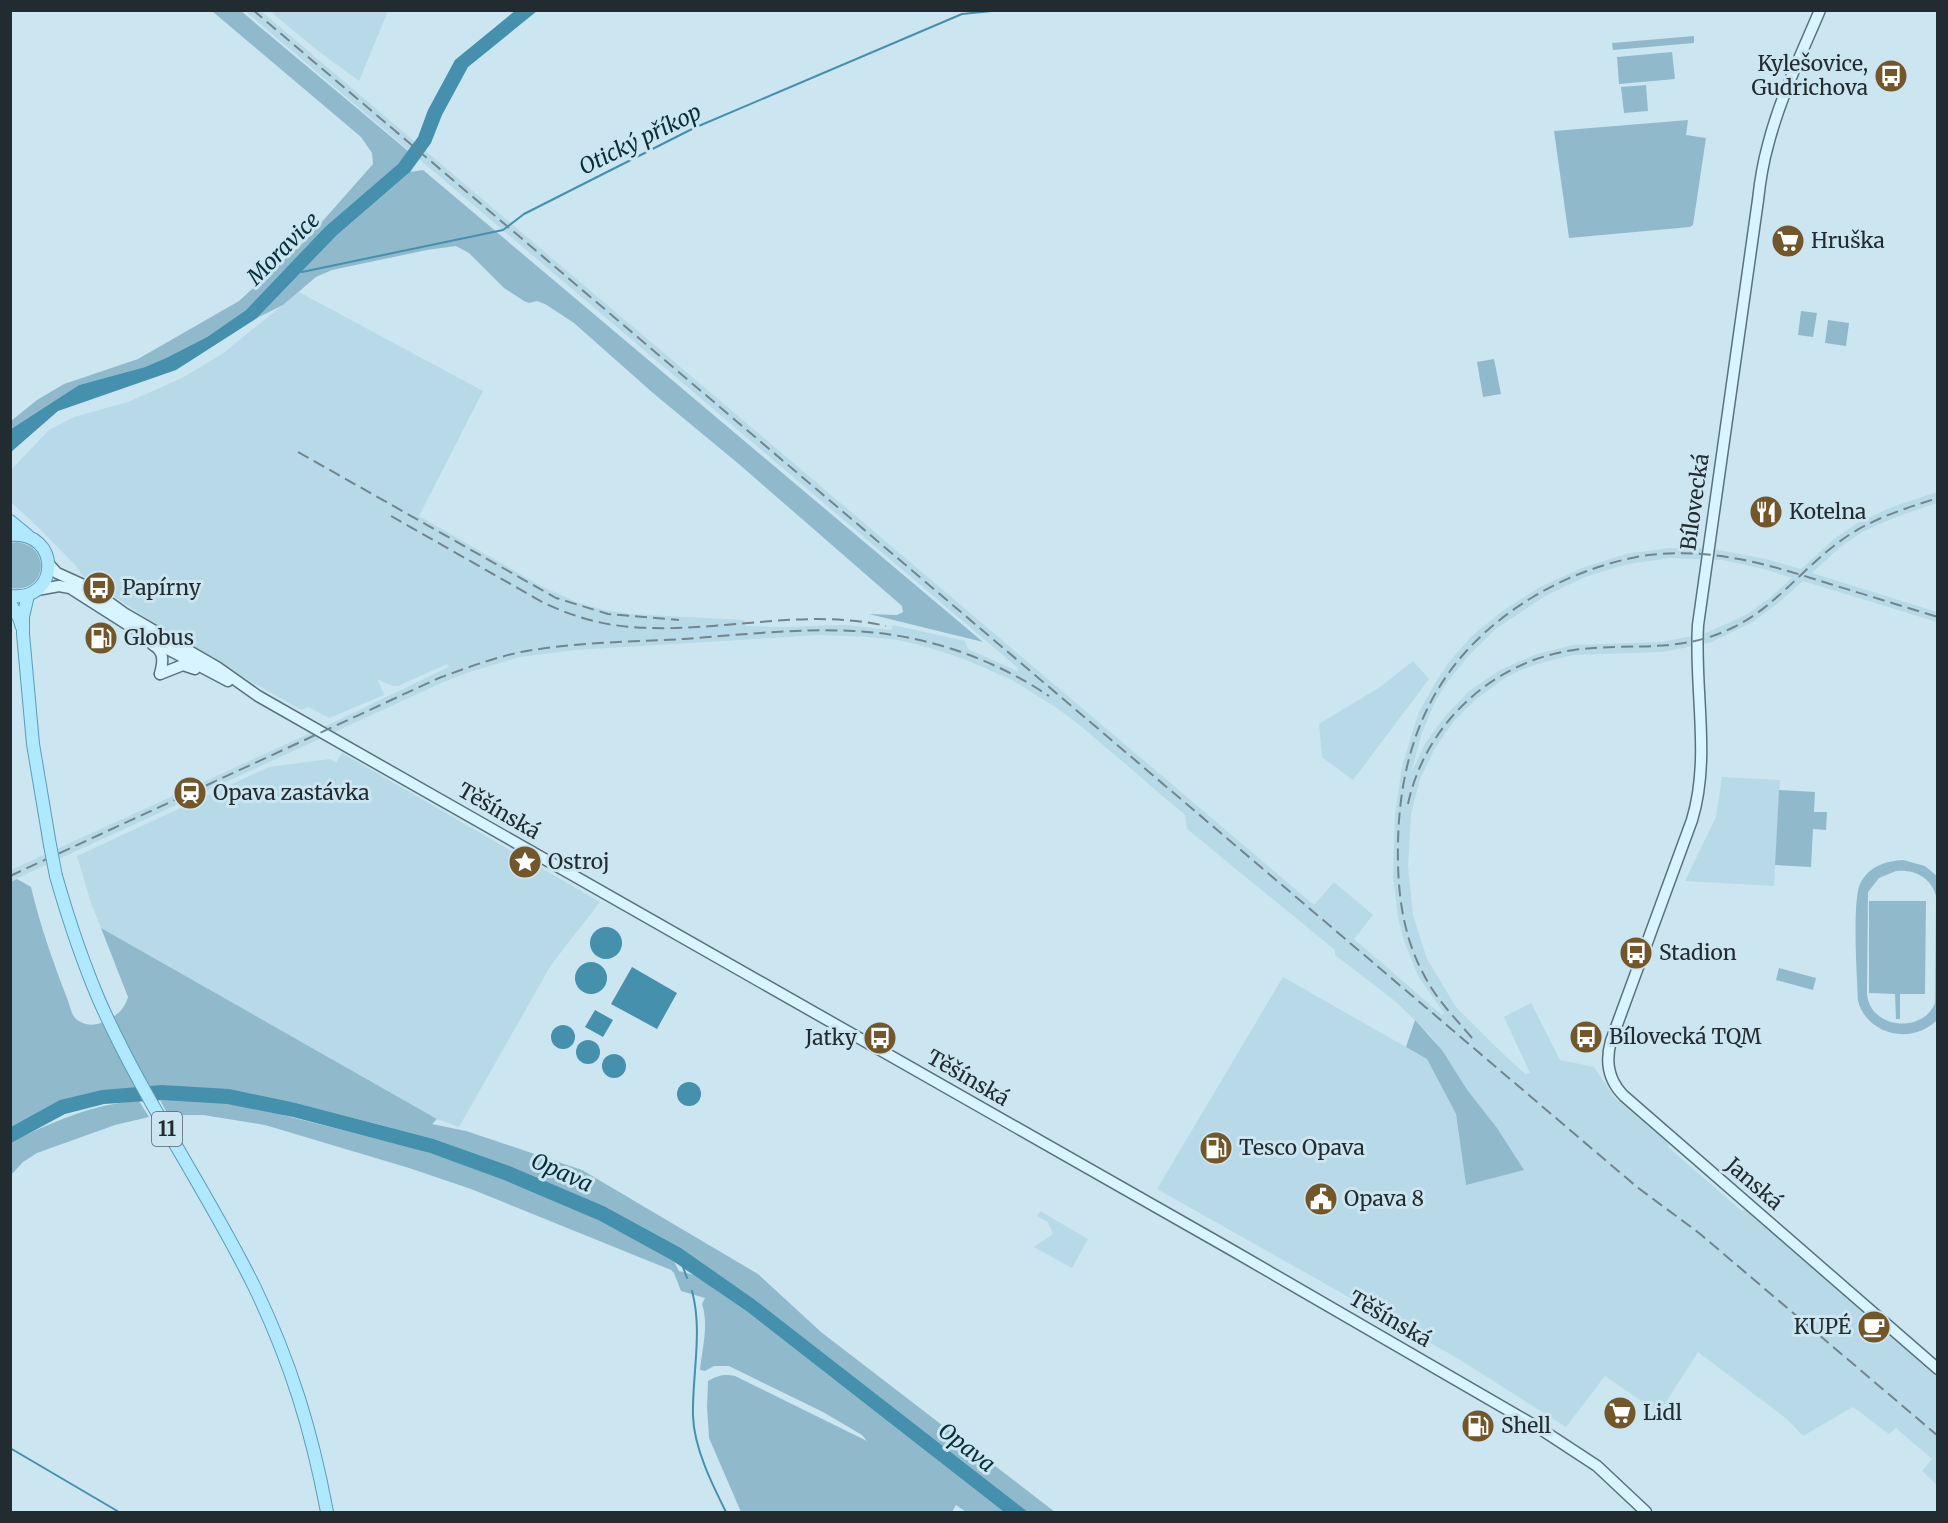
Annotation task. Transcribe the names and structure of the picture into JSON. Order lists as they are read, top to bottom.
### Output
{
  "streets": {
    "main road": ["Těšínská", "11"],
    "street": ["Bílovecká", "Janská"]
  },
  "crossings": [
    ["Bílovecká", "Janská"],
    ["Těšínská", "11"]
  ],
  "water": ["Otický příkop", "Moravice", "Opava"],
  "places": {
    "bus stop": [
      "Kylešovice, Gudrichova",
      "Papírny",
      "Stadion",
      "Bílovecká TQM",
      "Jatky"
    ],
    "supermarket": ["Hruška", "Lidl"],
    "restaurant": ["Kotelna"],
    "fuel station": ["Globus", "Tesco Opava", "Shell"],
    "station": ["Opava zastávka"],
    "place": ["Ostroj"],
    "public building": ["Opava 8"],
    "cafe": ["KUPÉ"]
  }
}
